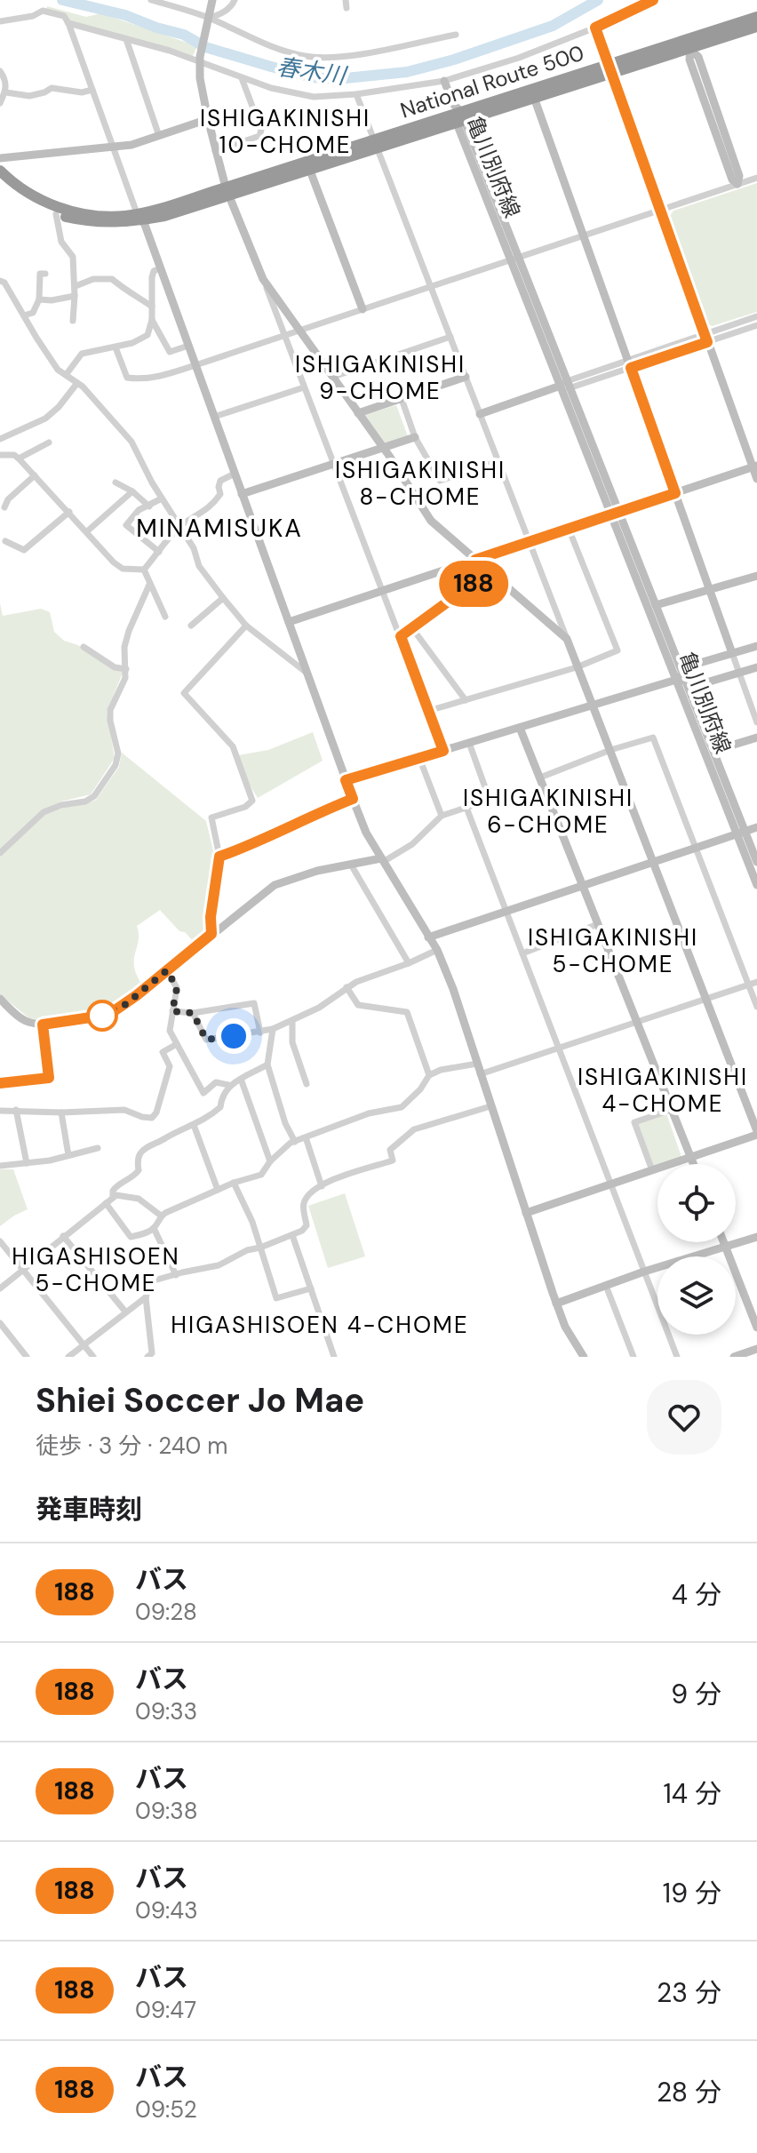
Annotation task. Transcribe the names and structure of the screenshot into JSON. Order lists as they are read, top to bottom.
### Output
{
  "streets": {
    "highway": ["National Route 500"],
    "street": ["亀川別府線"]
  },
  "crossings": [
    ["National Route 500", "亀川別府線"]
  ],
  "districts": [
    "ISHIGAKINISHI 10-CHOME",
    "ISHIGAKINISHI 9-CHOME",
    "ISHIGAKINISHI 8-CHOME",
    "MINAMISUKA",
    "ISHIGAKINISHI 6-CHOME",
    "ISHIGAKINISHI 5-CHOME",
    "ISHIGAKINISHI 4-CHOME",
    "HIGASHISOEN 5-CHOME",
    "HIGASHISOEN 4-CHOME"
  ],
  "water": ["春木川"],
  "lines": ["bus line 188"],
  "page": {
    "on_map": "188",
    "heading": [
      ["Shiei Soccer Jo Mae", "徒歩 · 3 分 · 240 m"],
      "発車時刻"
    ],
    "list": [
      {
        "mark": "188",
        "name": "バス",
        "note": "09:28",
        "value": "4 分"
      },
      {
        "mark": "188",
        "name": "バス",
        "note": "09:33",
        "value": "9 分"
      },
      {
        "mark": "188",
        "name": "バス",
        "note": "09:38",
        "value": "14 分"
      },
      {
        "mark": "188",
        "name": "バス",
        "note": "09:43",
        "value": "19 分"
      },
      {
        "mark": "188",
        "name": "バス",
        "note": "09:47",
        "value": "23 分"
      },
      {
        "mark": "188",
        "name": "バス",
        "note": "09:52",
        "value": "28 分"
      }
    ]
  }
}
